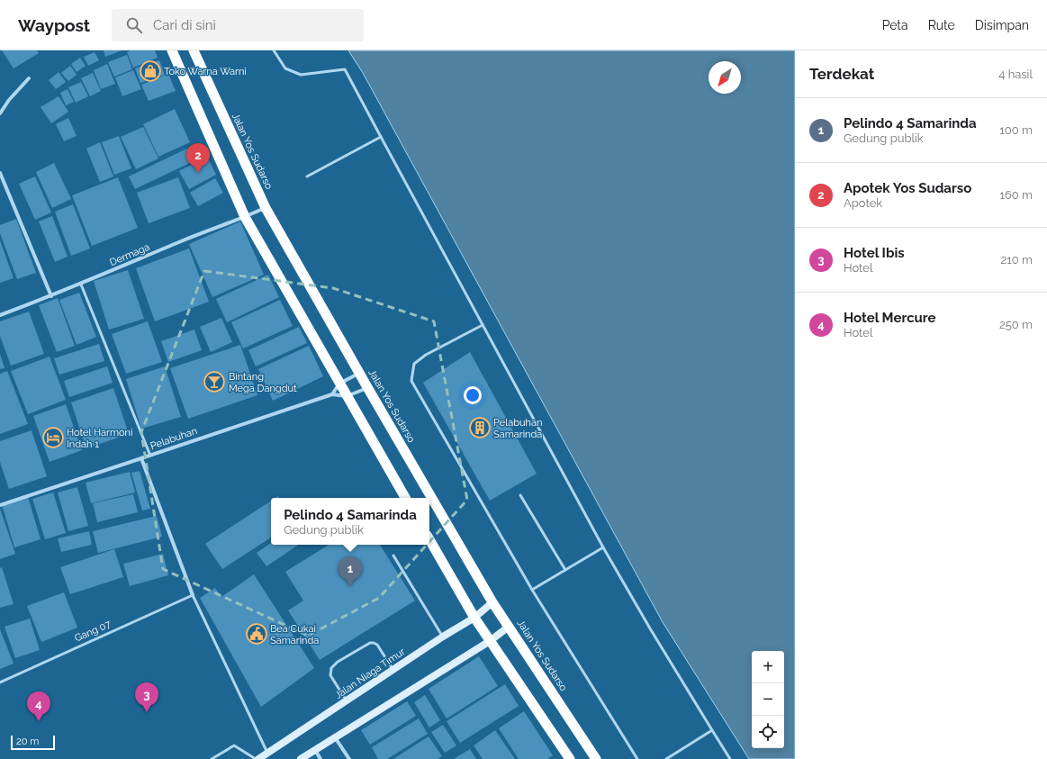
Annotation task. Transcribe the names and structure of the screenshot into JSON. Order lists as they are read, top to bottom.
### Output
{
  "streets": {
    "highway": ["Jalan Yos Sudarso"],
    "main road": ["Jalan Niaga Timur"],
    "street": ["Dermaga", "Pelabuhan"],
    "lane": ["Gang 07"]
  },
  "crossings": [
    ["Jalan Yos Sudarso", "Dermaga"],
    ["Jalan Yos Sudarso", "Jalan Niaga Timur"]
  ],
  "places": {
    "shop": ["Toko Warna Warni"],
    "bar": ["Bintang Mega Dangdut"],
    "building": ["Pelabuhan Samarinda"],
    "hotel": ["Hotel Harmoni Indah 1"],
    "public building": ["Bea Cukai Samarinda"]
  },
  "scale_bar": "20 m",
  "north": "bottom left",
  "page": {
    "header": "Waypost",
    "search": "Cari di sini",
    "nav": ["Peta", "Rute", "Disimpan"],
    "heading": ["Terdekat", "4 hasil"],
    "list": [
      {
        "mark": "1",
        "name": "Pelindo 4 Samarinda",
        "note": "Gedung publik",
        "value": "100 m"
      },
      {
        "mark": "2",
        "name": "Apotek Yos Sudarso",
        "note": "Apotek",
        "value": "160 m"
      },
      {
        "mark": "3",
        "name": "Hotel Ibis",
        "note": "Hotel",
        "value": "210 m"
      },
      {
        "mark": "4",
        "name": "Hotel Mercure",
        "note": "Hotel",
        "value": "250 m"
      }
    ],
    "pins": [
      "2",
      "1",
      "3",
      "4"
    ],
    "popup": ["Pelindo 4 Samarinda", "Gedung publik"],
    "map_buttons": ["+", "−"],
    "scale": "20 m"
  }
}
